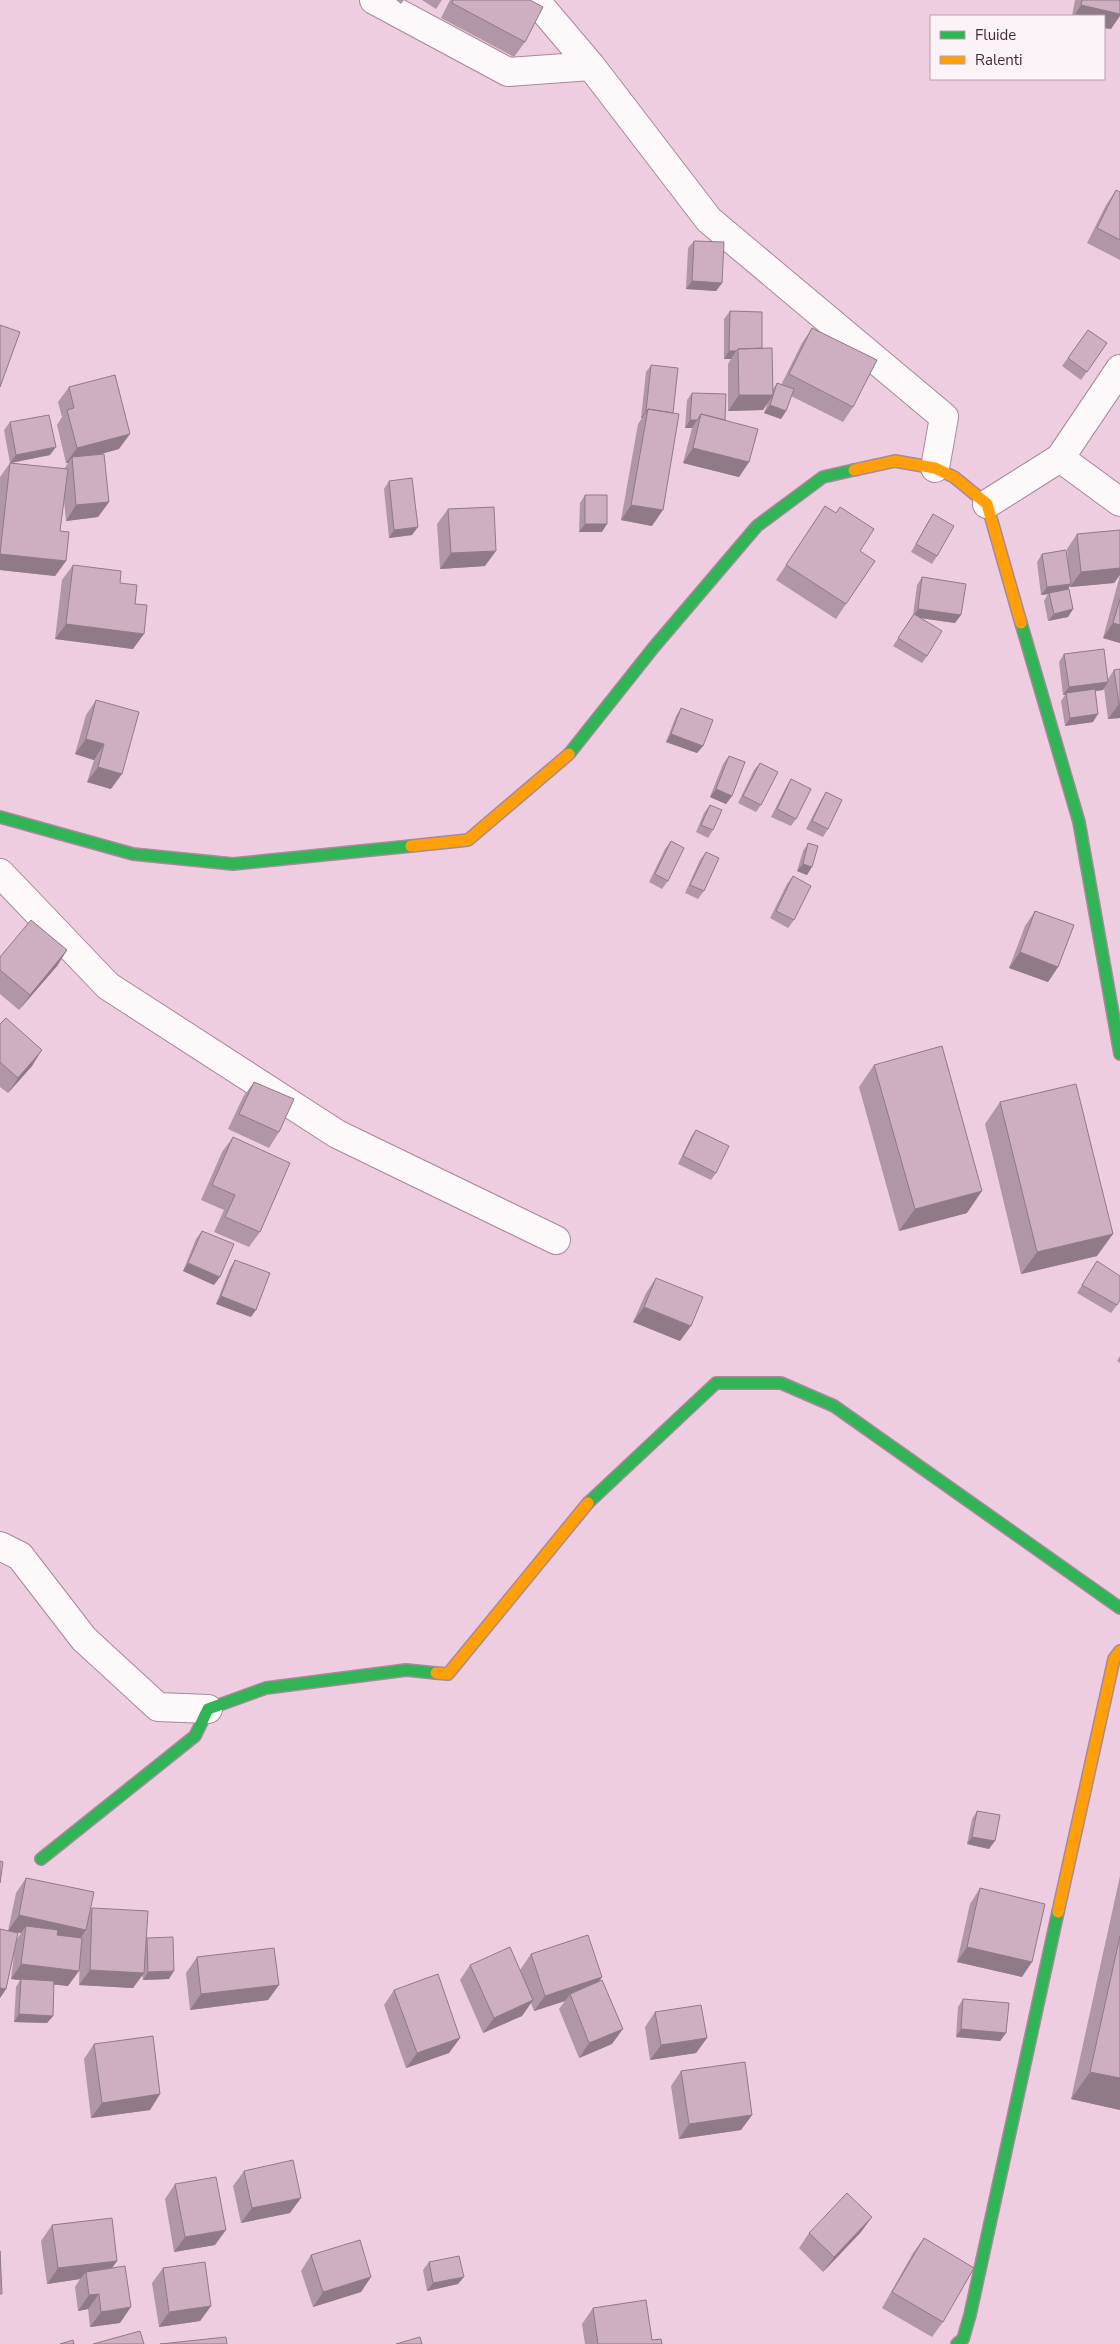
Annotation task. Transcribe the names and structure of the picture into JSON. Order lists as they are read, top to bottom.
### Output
{
  "legend": ["Fluide", "Ralenti"]
}
